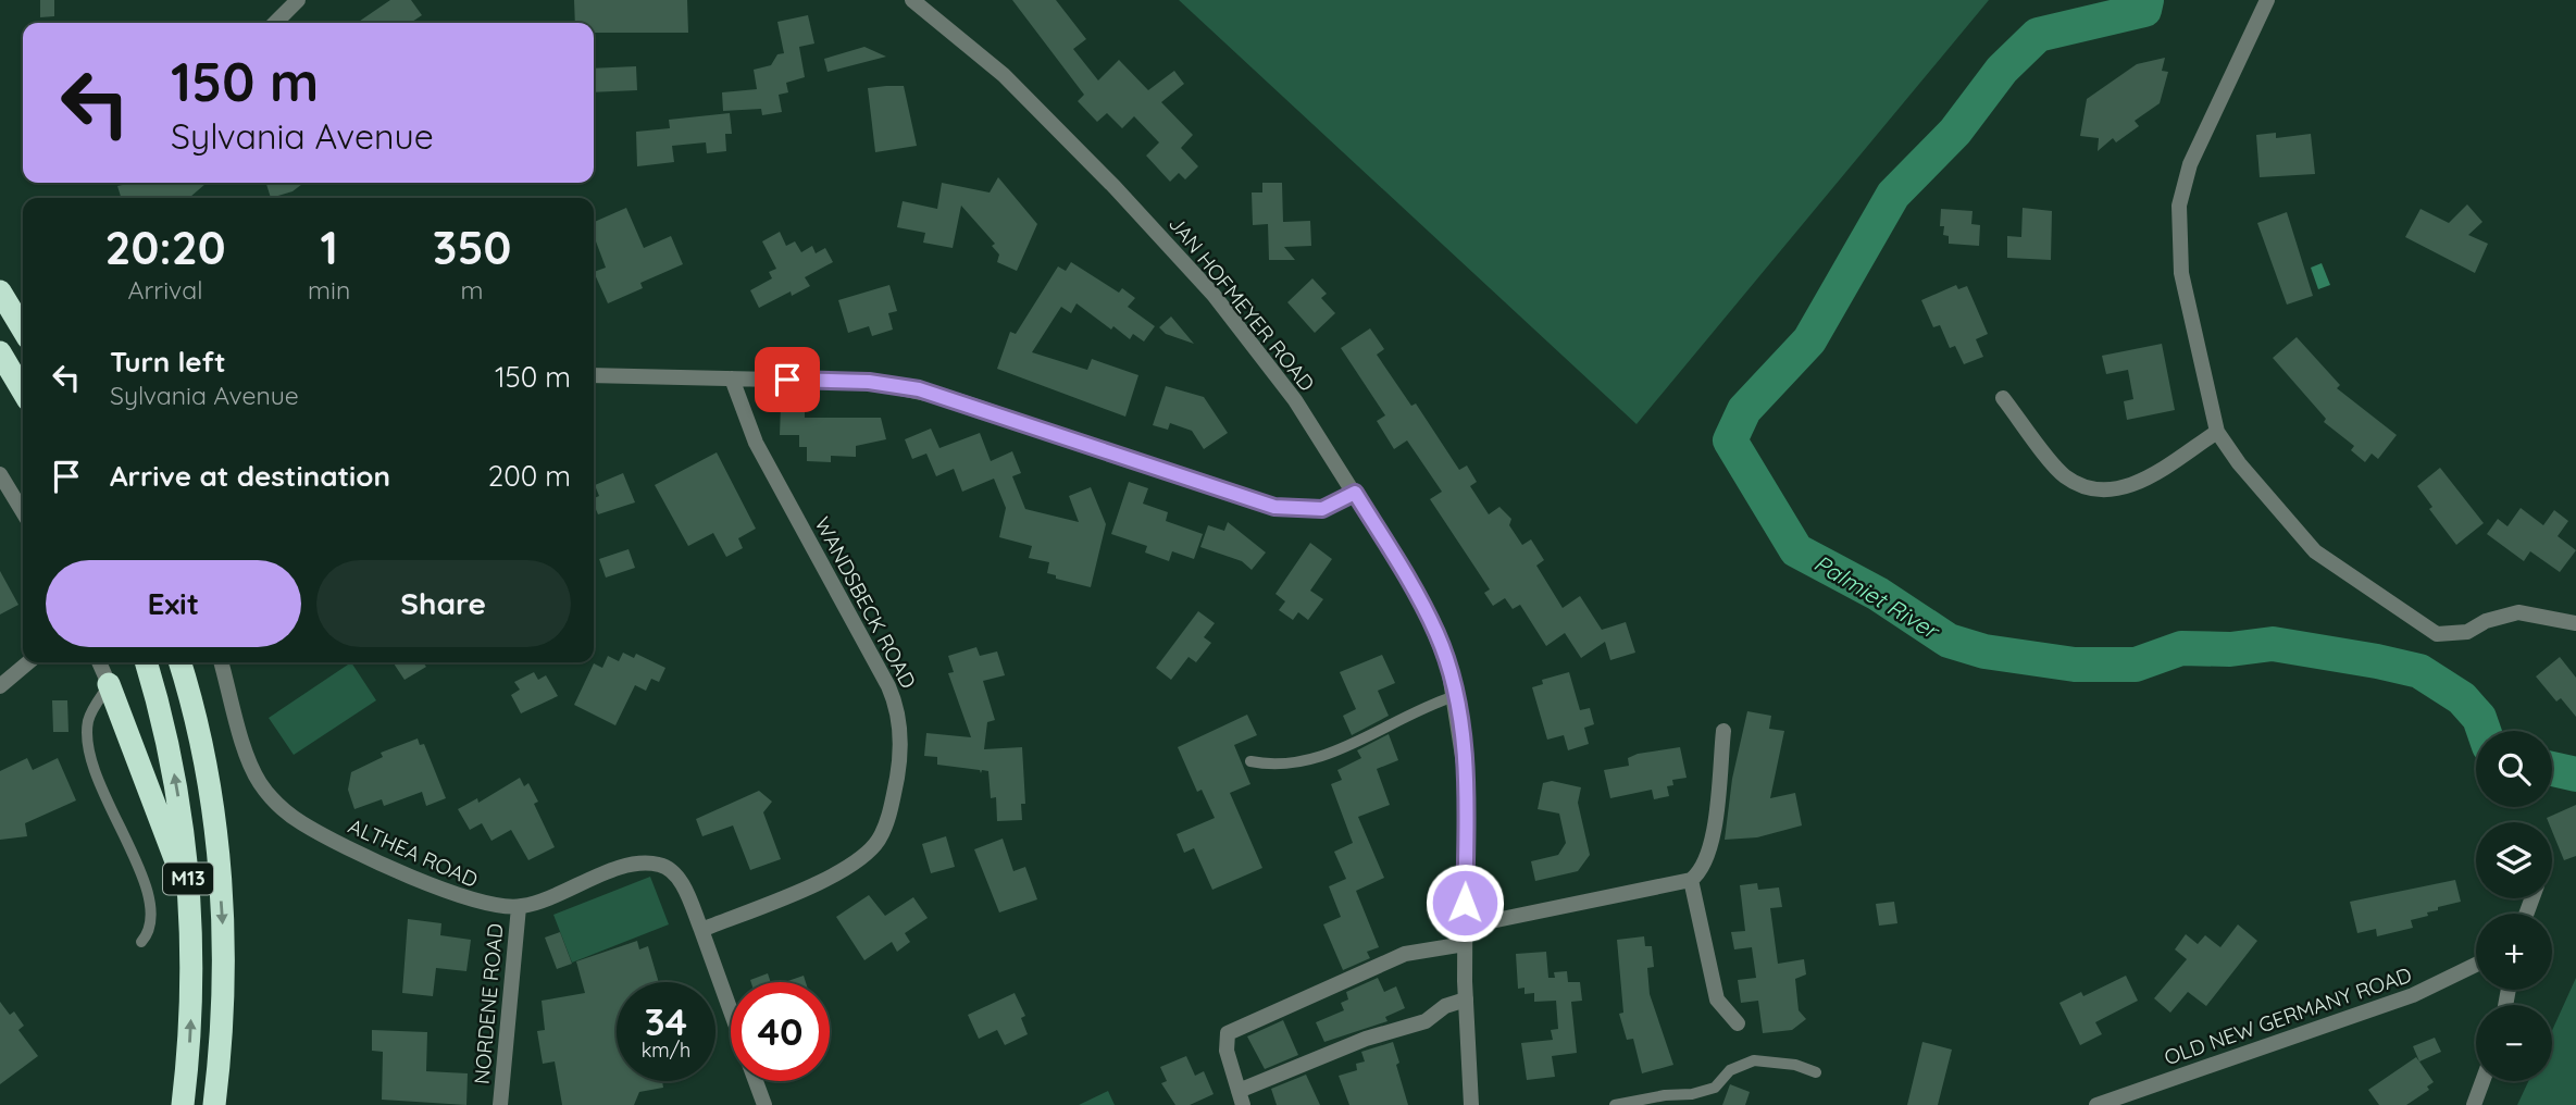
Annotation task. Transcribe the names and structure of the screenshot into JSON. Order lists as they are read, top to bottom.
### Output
{
  "streets": {
    "highway": ["M13"],
    "street": [
      "JAN HOFMEYER ROAD",
      "WANDSBECK ROAD",
      "ALTHEA ROAD",
      "NORDENE ROAD",
      "OLD NEW GERMANY ROAD"
    ]
  },
  "crossings": [
    ["WANDSBECK ROAD", "ALTHEA ROAD"],
    ["ALTHEA ROAD", "NORDENE ROAD"]
  ],
  "water": ["Palmiet River"],
  "page": {
    "turn": ["150 m", "Sylvania Avenue"],
    "eta": [
      "20:20",
      "Arrival",
      "1",
      "min",
      "350",
      "m"
    ],
    "list": [
      {
        "name": "Turn left",
        "note": "Sylvania Avenue",
        "value": "150 m"
      },
      {
        "name": "Arrive at destination",
        "value": "200 m"
      }
    ],
    "buttons": ["Exit", "Share"],
    "map_buttons": ["+", "−"],
    "speed": "34 km/h",
    "limit": "40"
  }
}
